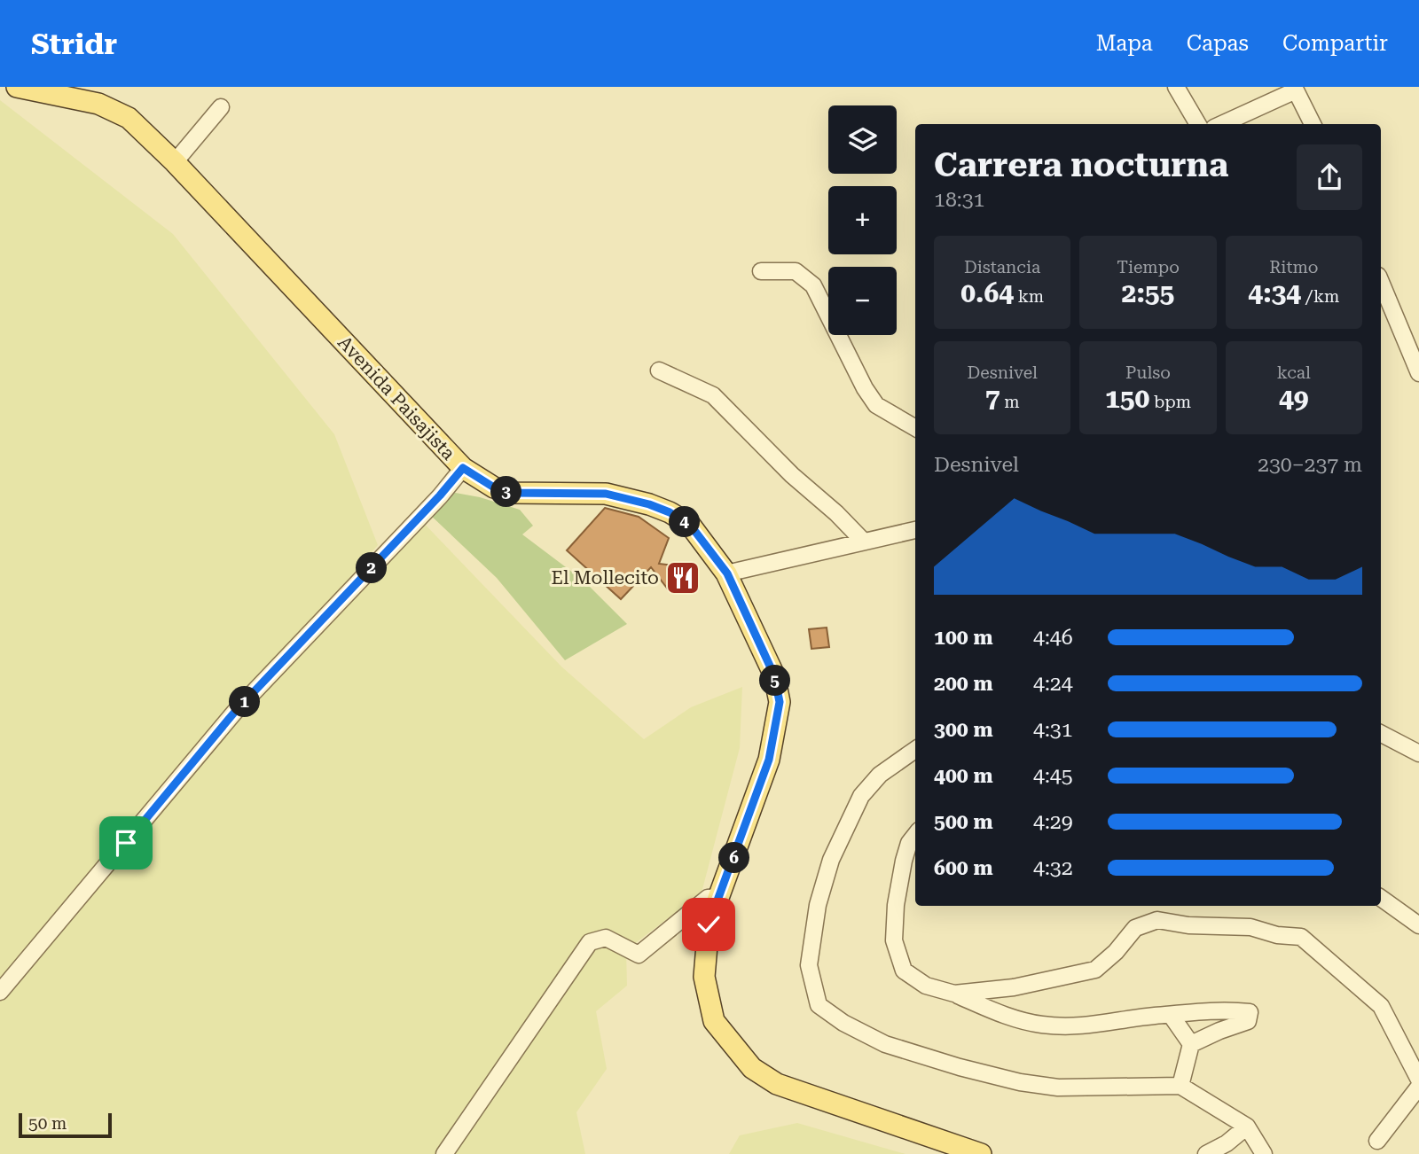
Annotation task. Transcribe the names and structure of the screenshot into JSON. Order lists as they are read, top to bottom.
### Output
{
  "streets": {
    "main road": ["Avenida Paisajista"]
  },
  "places": {
    "restaurant": ["El Mollecito"]
  },
  "scale_bar": "50 m",
  "page": {
    "header": "Stridr",
    "nav": ["Mapa", "Capas", "Compartir"],
    "map_buttons": ["+", "−"],
    "heading": ["Carrera nocturna", "18:31"],
    "stats": [
      ["Distancia", "0.64 km"],
      ["Tiempo", "2:55"],
      ["Ritmo", "4:34 /km"],
      ["Desnivel", "7 m"],
      ["Pulso", "150 bpm"],
      ["kcal", "49"]
    ],
    "chart": ["Desnivel", "230–237 m"],
    "pins": [
      "3",
      "4",
      "2",
      "5",
      "1",
      "6"
    ],
    "list": [
      {
        "name": "100 m",
        "note": "4:46"
      },
      {
        "name": "200 m",
        "note": "4:24"
      },
      {
        "name": "300 m",
        "note": "4:31"
      },
      {
        "name": "400 m",
        "note": "4:45"
      },
      {
        "name": "500 m",
        "note": "4:29"
      },
      {
        "name": "600 m",
        "note": "4:32"
      }
    ],
    "scale": "50 m"
  }
}
